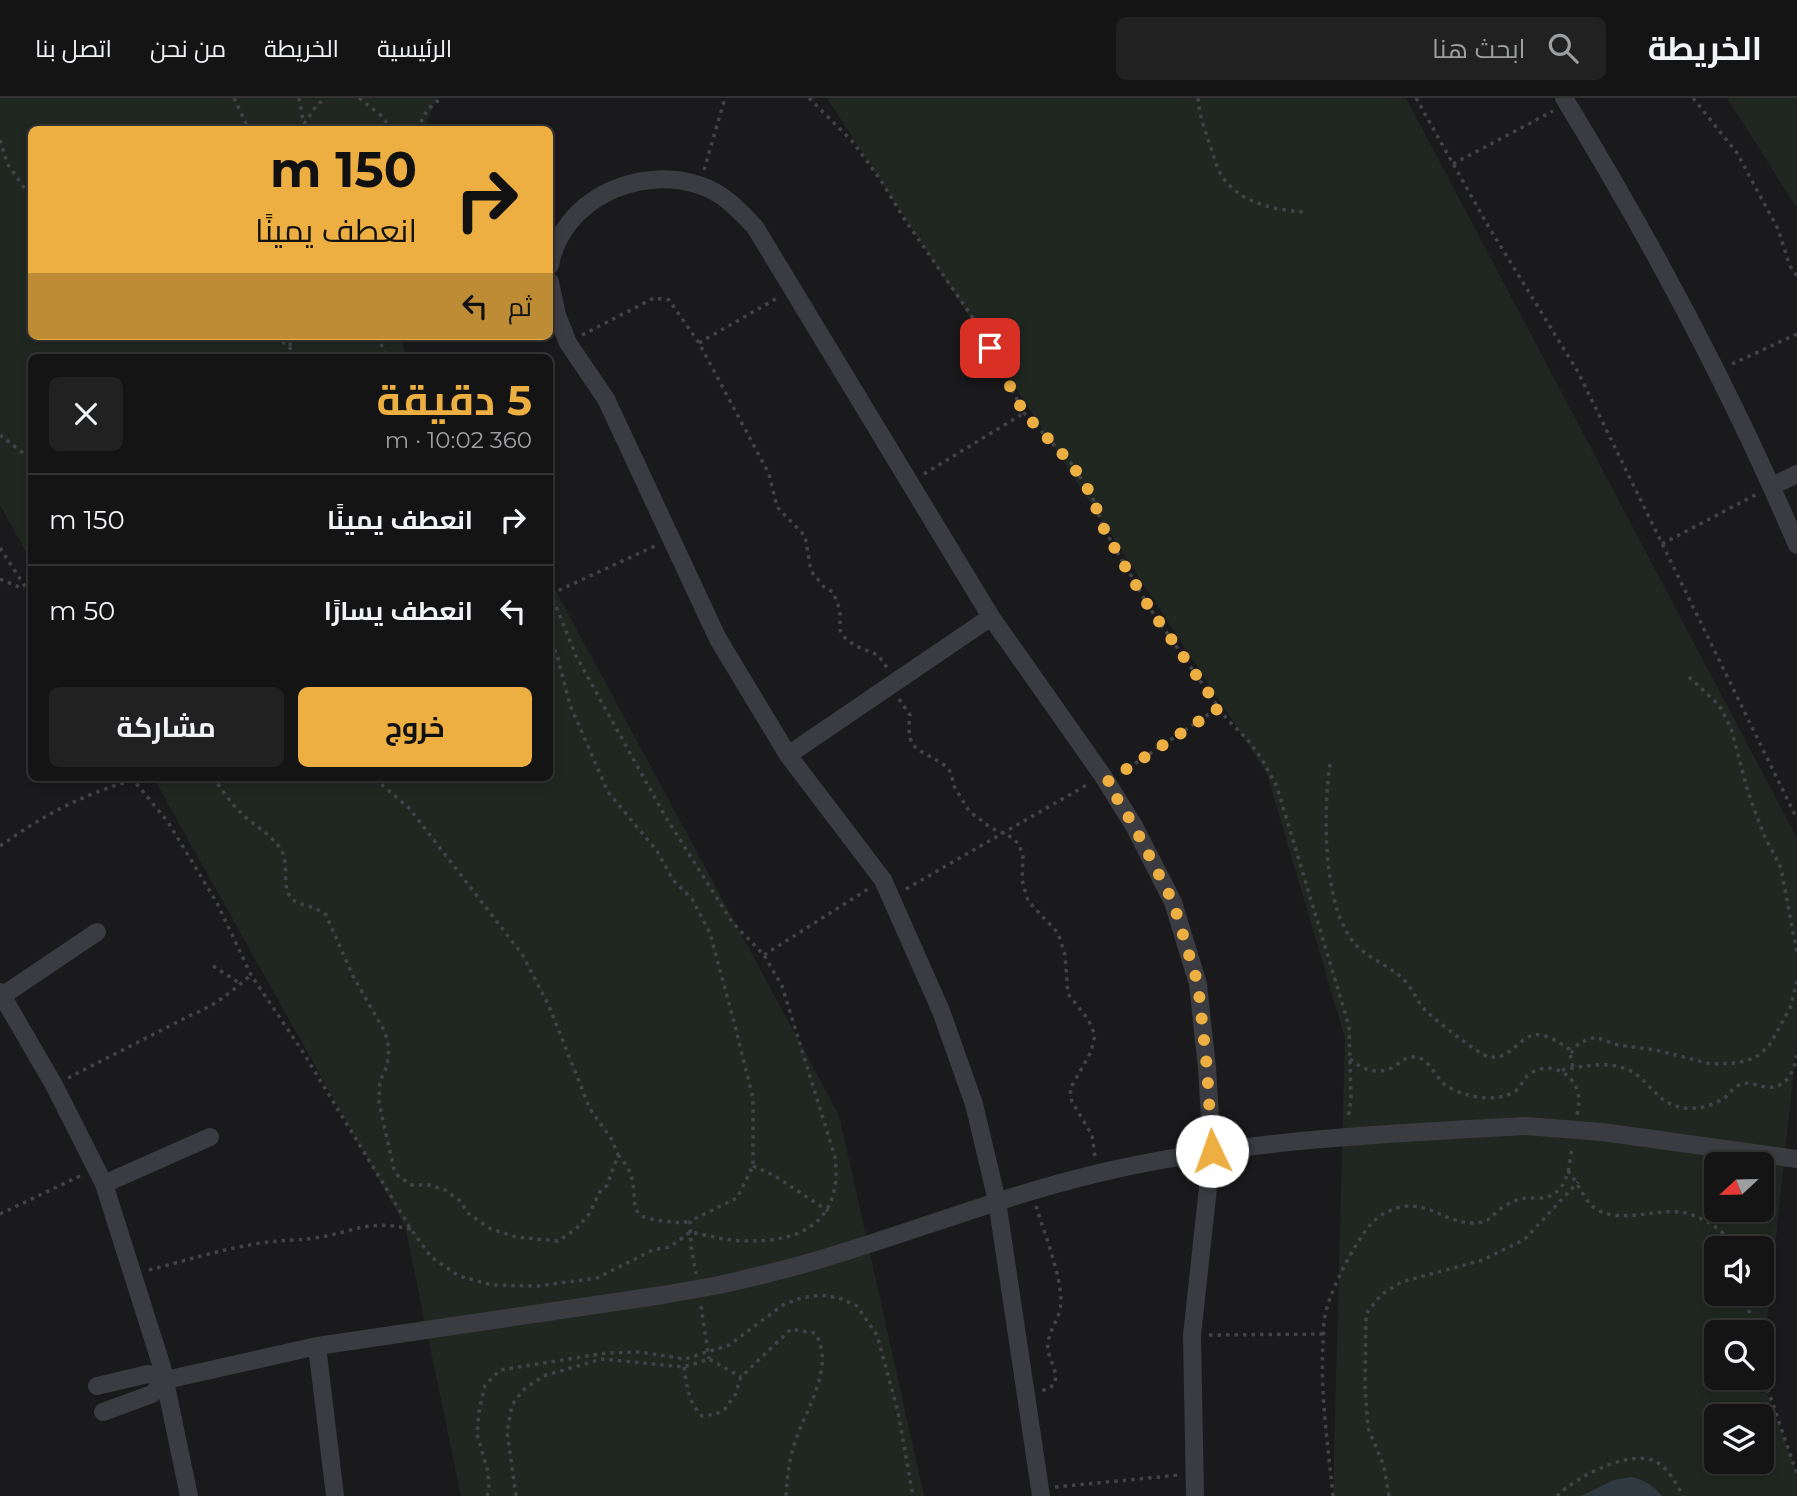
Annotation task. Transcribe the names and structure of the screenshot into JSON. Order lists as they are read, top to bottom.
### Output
{
  "north": "left",
  "page": {
    "header": "الخريطة",
    "search": "ابحث هنا",
    "nav": [
      "الرئيسية",
      "الخريطة",
      "من نحن",
      "اتصل بنا"
    ],
    "turn": ["150 m", "انعطف يمينًا"],
    "then": "ثم",
    "heading": ["5 دقيقة", "360 m · 10:02"],
    "list": [
      {
        "name": "انعطف يمينًا",
        "value": "150 m"
      },
      {
        "name": "انعطف يسارًا",
        "value": "50 m"
      }
    ],
    "buttons": ["خروج", "مشاركة"]
  }
}
